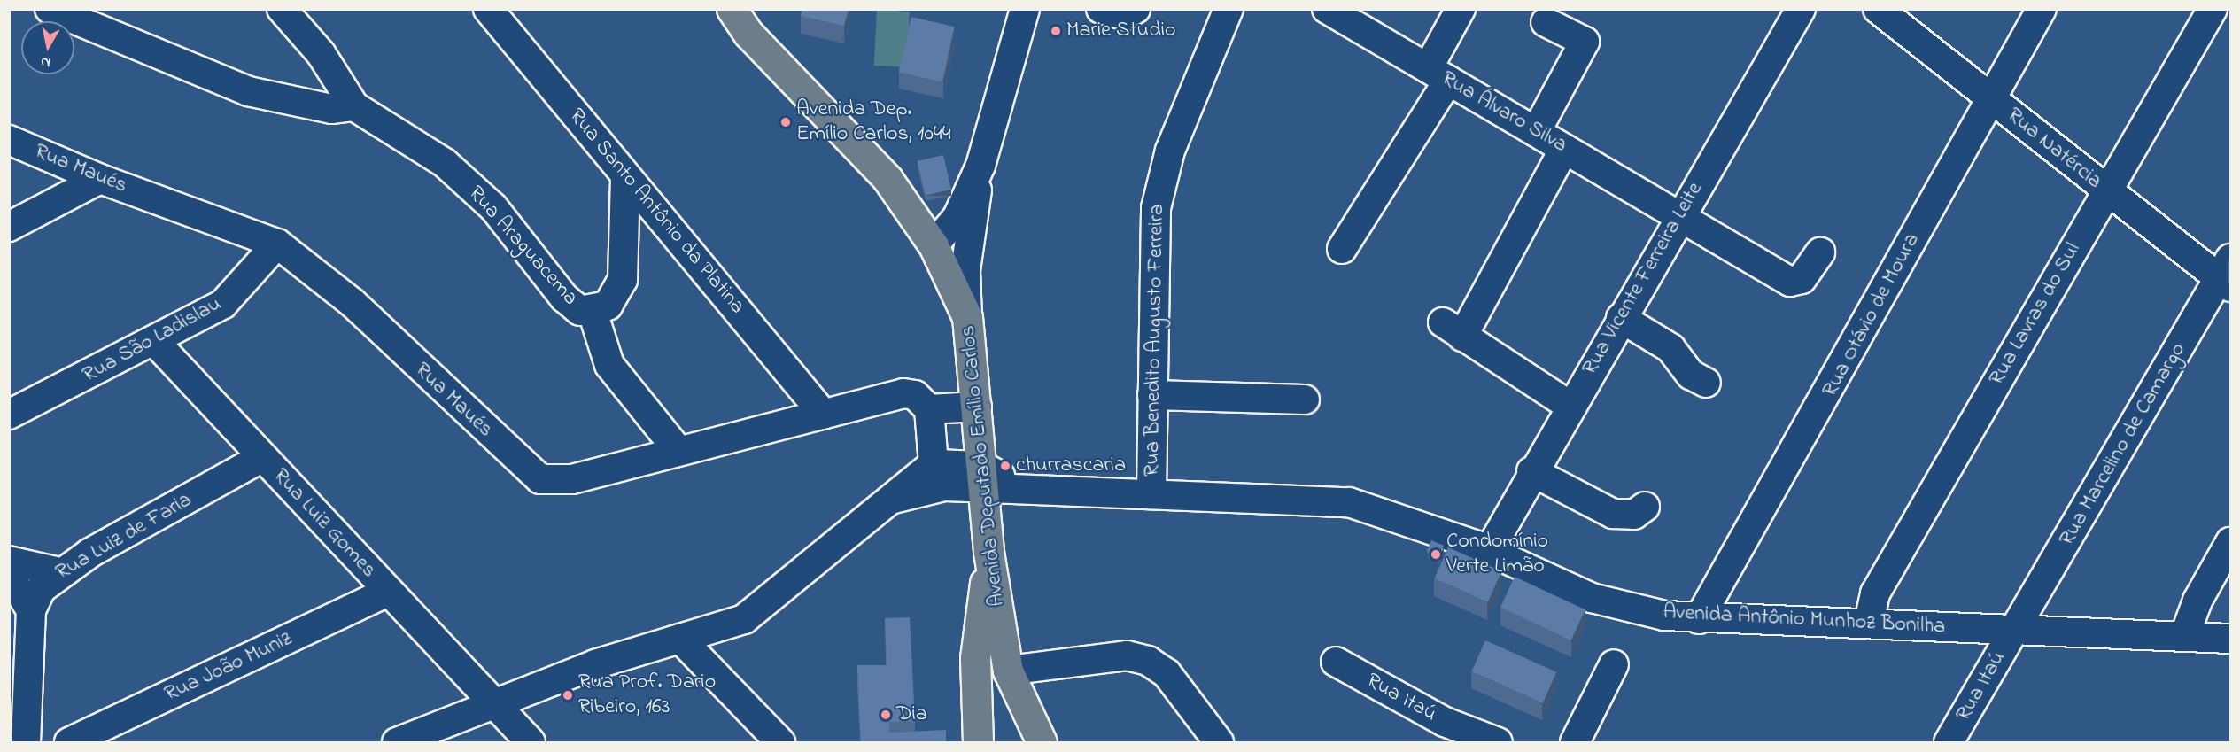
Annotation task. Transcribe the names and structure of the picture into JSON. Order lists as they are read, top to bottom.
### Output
{
  "streets": {
    "main road": ["Avenida Deputado Emílio Carlos"],
    "street": [
      "Rua Álvaro Silva",
      "Rua Natércia",
      "Rua Maués",
      "Rua Santo Antônio da Platina",
      "Rua Araguacema",
      "Rua Vicente Ferreira Leite",
      "Rua Lavras do Sul",
      "Rua Otávio de Moura",
      "Rua São Ladislau",
      "Rua Benedito Augusto Ferreira",
      "Rua Marcelino de Camargo",
      "Rua Luiz Gomes",
      "Rua Luiz de Faria",
      "Avenida Antônio Munhoz Bonilha",
      "Rua João Muniz",
      "Rua Itaú"
    ]
  },
  "crossings": [
    ["Rua Álvaro Silva", "Rua Vicente Ferreira Leite"],
    ["Rua Natércia", "Rua Lavras do Sul"],
    ["Rua Natércia", "Rua Otávio de Moura"],
    ["Rua Natércia", "Rua Marcelino de Camargo"],
    ["Rua Maués", "Rua Santo Antônio da Platina"],
    ["Rua Maués", "Rua São Ladislau"],
    ["Rua Santo Antônio da Platina", "Rua Araguacema"],
    ["Rua Vicente Ferreira Leite", "Avenida Antônio Munhoz Bonilha"],
    ["Rua Lavras do Sul", "Avenida Antônio Munhoz Bonilha"],
    ["Rua Otávio de Moura", "Avenida Antônio Munhoz Bonilha"],
    ["Rua São Ladislau", "Rua Luiz Gomes"],
    ["Rua Benedito Augusto Ferreira", "Avenida Antônio Munhoz Bonilha"],
    ["Rua Marcelino de Camargo", "Avenida Antônio Munhoz Bonilha"],
    ["Rua Marcelino de Camargo", "Rua Itaú"],
    ["Avenida Deputado Emílio Carlos", "Avenida Antônio Munhoz Bonilha"],
    ["Rua Luiz Gomes", "Rua Luiz de Faria"],
    ["Rua Luiz Gomes", "Rua João Muniz"],
    ["Avenida Antônio Munhoz Bonilha", "Rua Itaú"]
  ],
  "places": [
    "Marie Studio",
    "Avenida Dep. Emílio Carlos, 1044",
    "churrascaria",
    "Condomínio Verte Limão",
    "Rua Prof. Dario Ribeiro, 163",
    "Dia"
  ],
  "north": "bottom"
}
